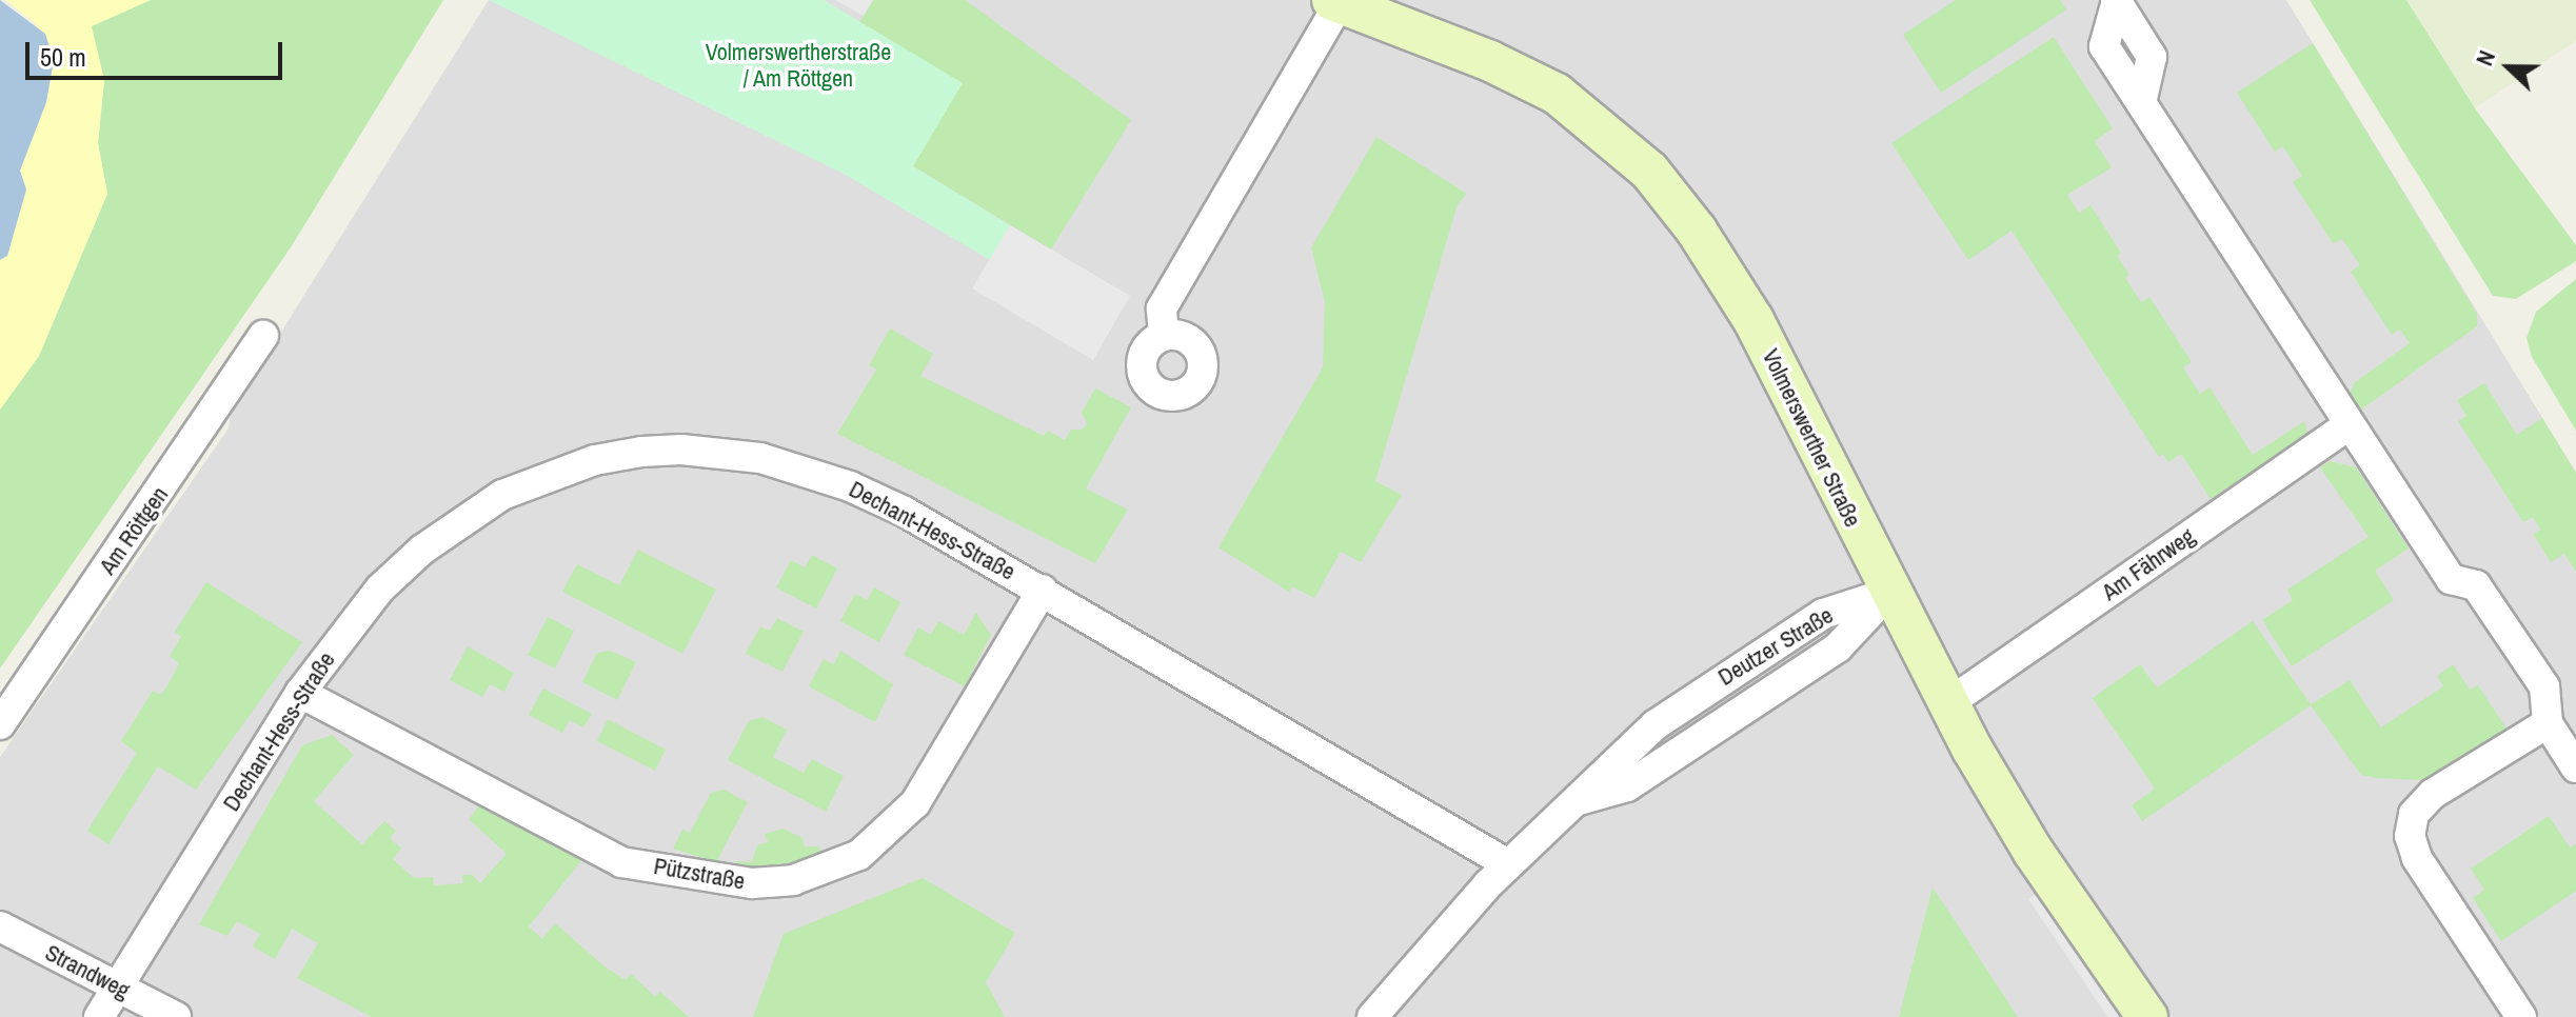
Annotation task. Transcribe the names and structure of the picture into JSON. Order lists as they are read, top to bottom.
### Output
{
  "streets": {
    "street": [
      "Volmerswerther Straße",
      "Am Röttgen",
      "Dechant-Hess-Straße",
      "Am Fährweg",
      "Deutzer Straße",
      "Pützstraße",
      "Strandweg"
    ]
  },
  "crossings": [
    ["Volmerswerther Straße", "Am Fährweg"],
    ["Volmerswerther Straße", "Deutzer Straße"],
    ["Dechant-Hess-Straße", "Deutzer Straße"],
    ["Dechant-Hess-Straße", "Pützstraße"],
    ["Dechant-Hess-Straße", "Strandweg"]
  ],
  "parks": ["Volmerswertherstraße / Am Röttgen"],
  "scale_bar": "50 m",
  "north": "left"
}
